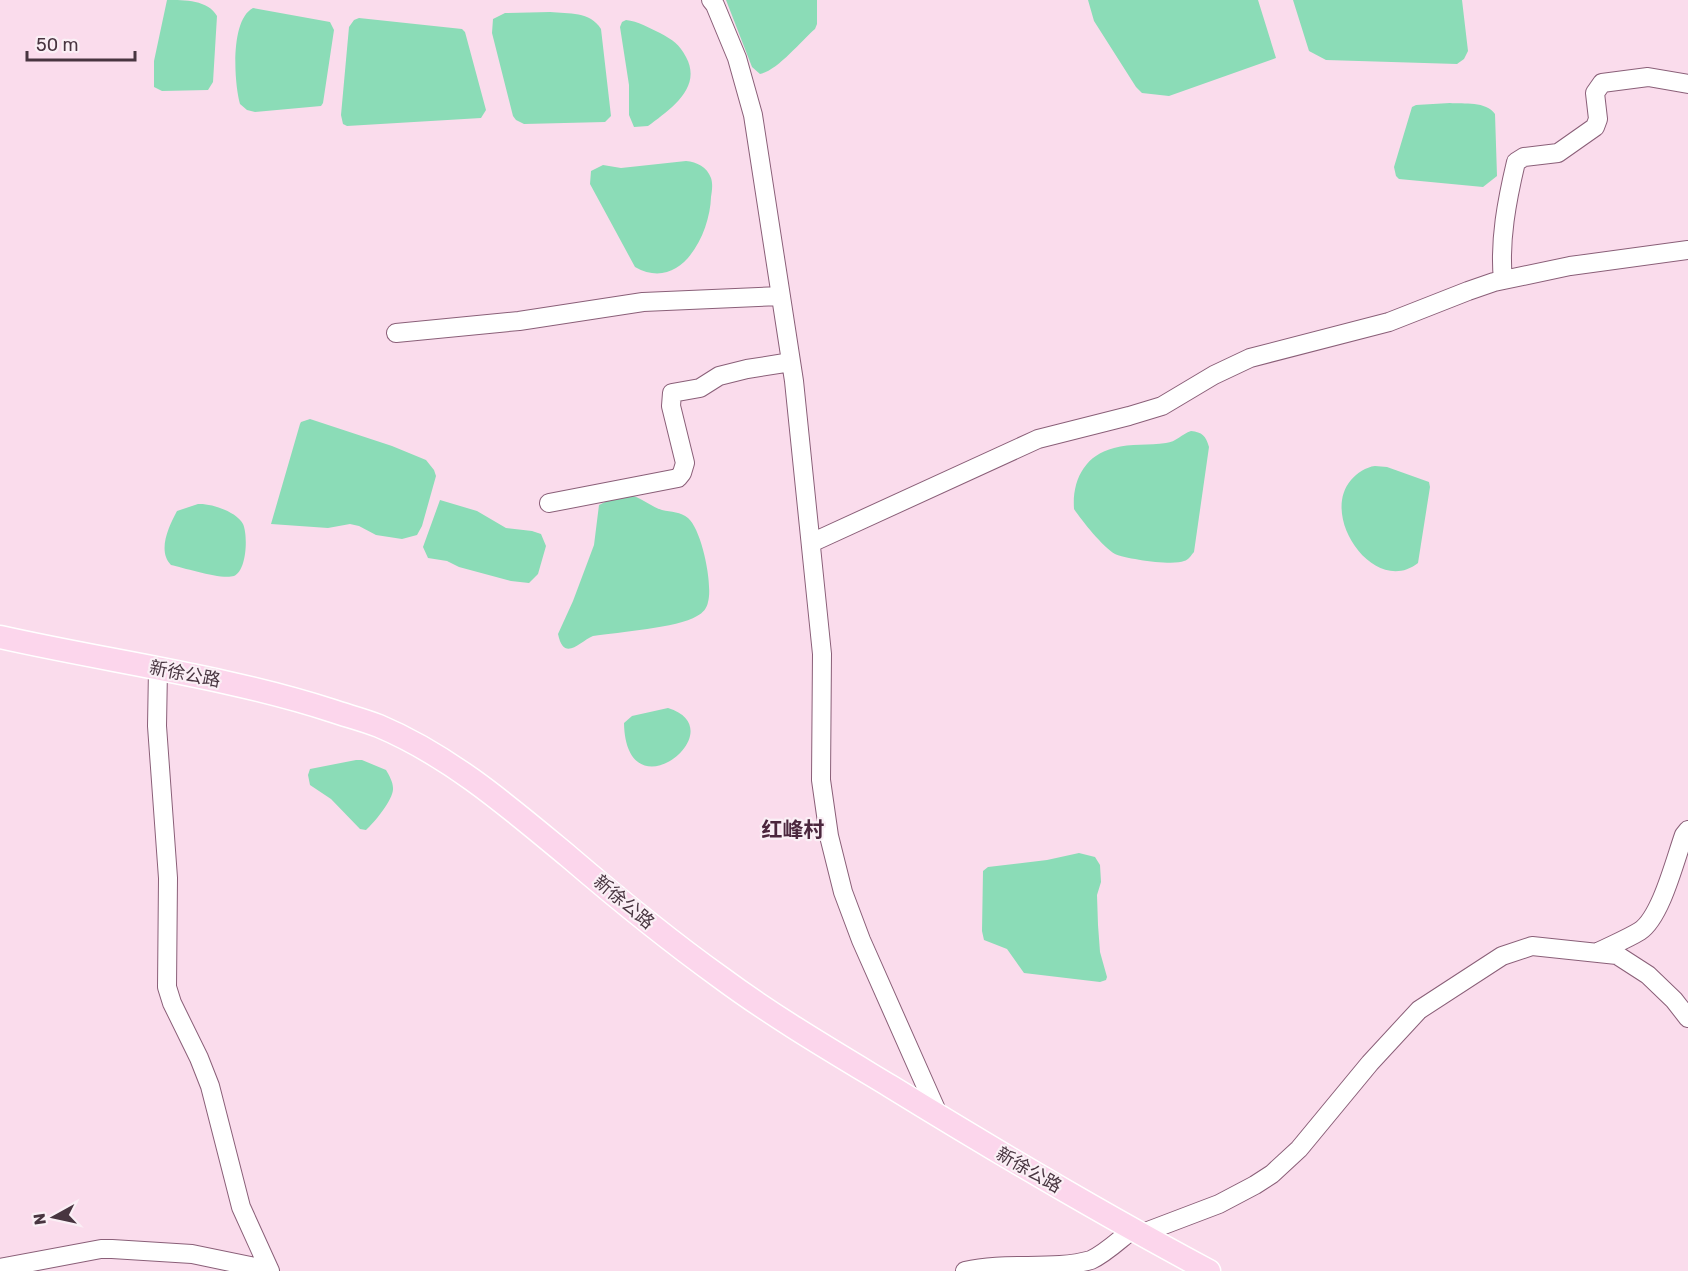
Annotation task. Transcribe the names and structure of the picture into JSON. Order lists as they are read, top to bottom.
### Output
{
  "streets": {
    "main road": ["新徐公路"]
  },
  "districts": ["红峰村"],
  "scale_bar": "50 m",
  "north": "left"
}
